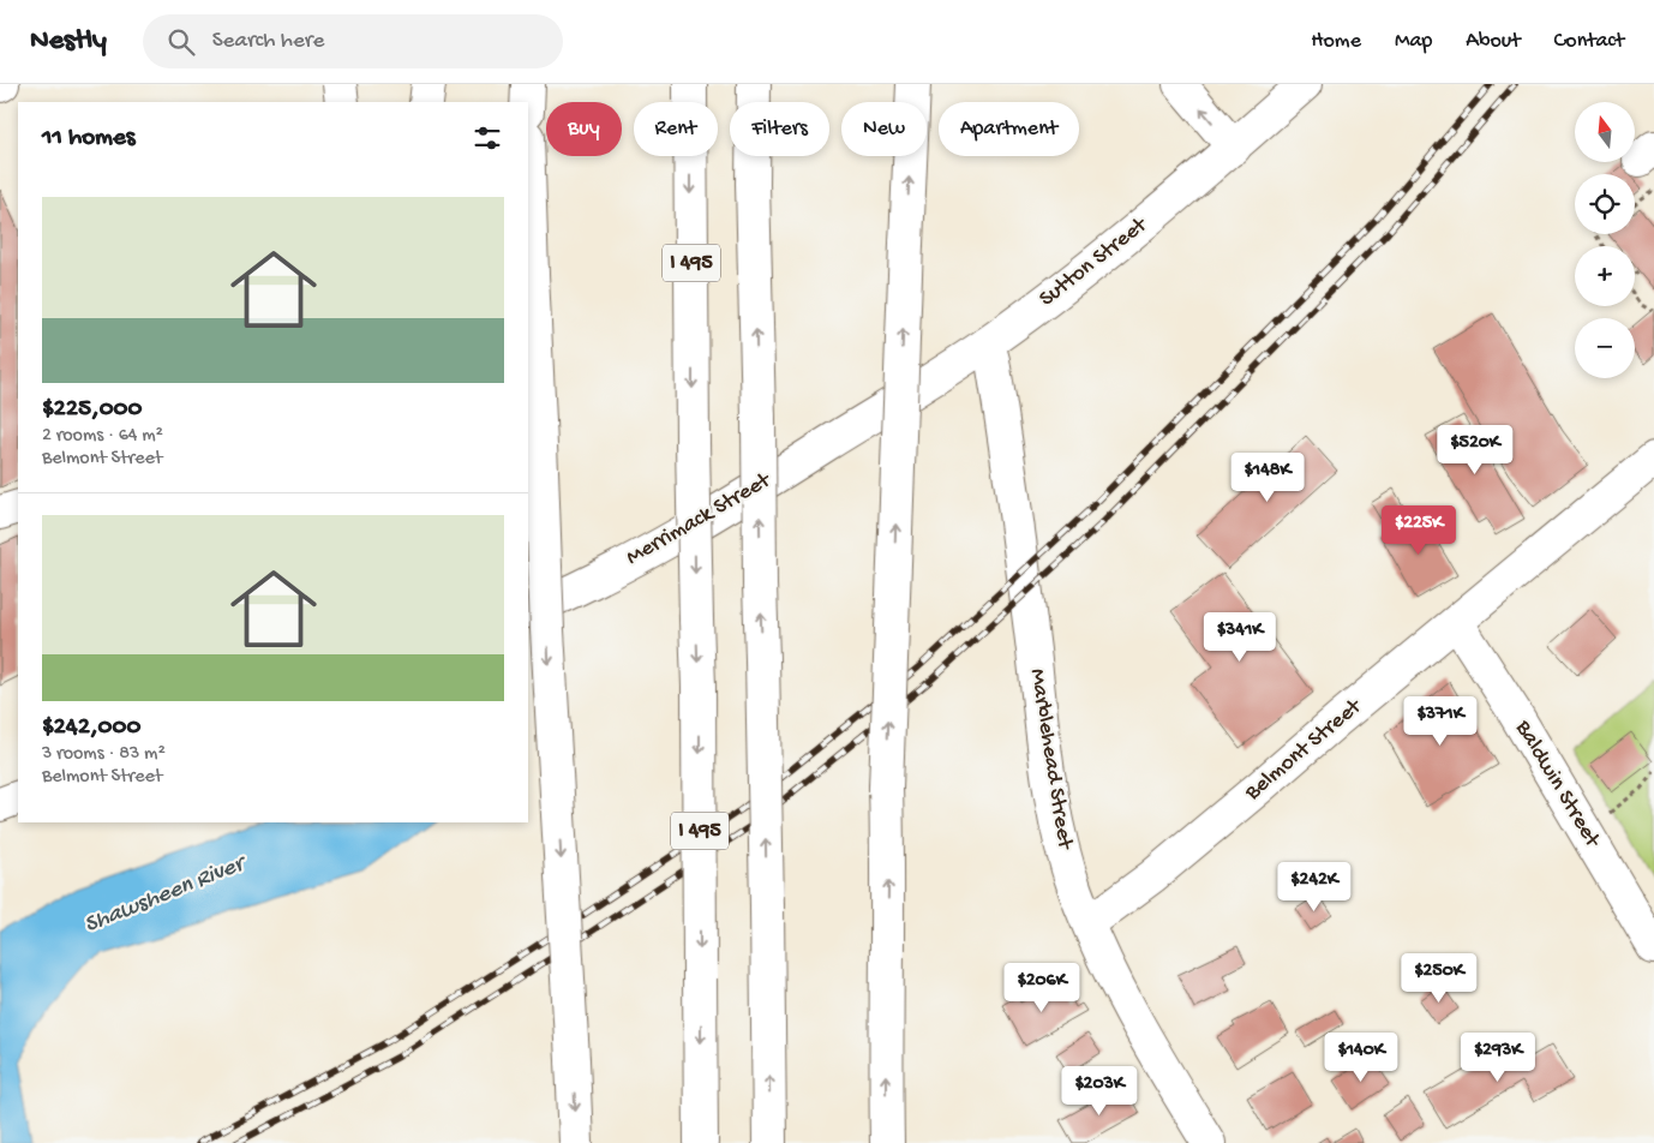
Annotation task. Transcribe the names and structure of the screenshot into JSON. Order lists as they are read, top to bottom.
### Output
{
  "streets": {
    "main road": [
      "I 495",
      "Sutton Street",
      "Merrimack Street",
      "Belmont Street",
      "Marblehead Street",
      "Baldwin Street"
    ]
  },
  "crossings": [
    ["Sutton Street", "Merrimack Street"],
    ["Sutton Street", "Marblehead Street"],
    ["Belmont Street", "Marblehead Street"],
    ["Belmont Street", "Baldwin Street"]
  ],
  "water": ["Shawsheen River"],
  "north": "top",
  "page": {
    "header": "Nestly",
    "search": "Search here",
    "nav": [
      "Home",
      "Map",
      "About",
      "Contact"
    ],
    "map_buttons": ["+", "−"],
    "chip": [
      "Buy",
      "Rent",
      "Filters",
      "New",
      "Apartment"
    ],
    "heading": "11 homes",
    "list": [
      {
        "name": "$225,000",
        "note": "2 rooms · 64 m² · Belmont Street"
      },
      {
        "name": "$242,000",
        "note": "3 rooms · 83 m² · Belmont Street"
      }
    ],
    "price": [
      "$520K",
      "$148K",
      "$225K",
      "$341K",
      "$371K",
      "$242K",
      "$250K",
      "$206K",
      "$140K",
      "$293K",
      "$203K"
    ]
  }
}
